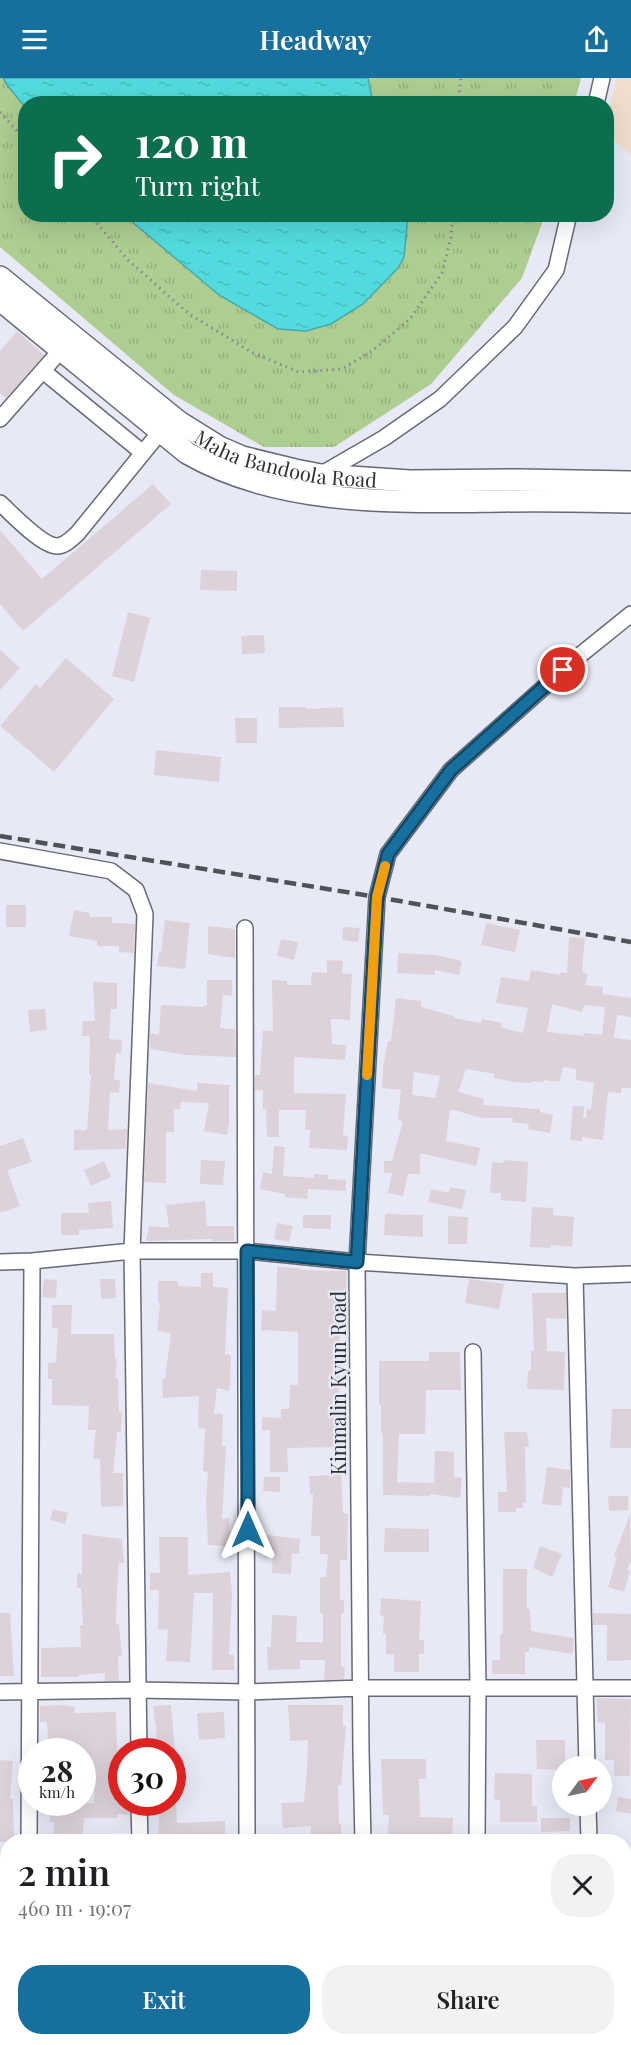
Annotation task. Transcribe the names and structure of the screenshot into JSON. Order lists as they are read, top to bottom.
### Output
{
  "streets": {
    "main road": ["Maha Bandoola Road"],
    "street": ["Kinmalin Kyun Road"]
  },
  "north": "top right",
  "page": {
    "header": "Headway",
    "turn": ["120 m", "Turn right"],
    "speed": "28 km/h",
    "limit": "30",
    "heading": ["2 min", "460 m · 19:07"],
    "buttons": ["Exit", "Share"]
  }
}
